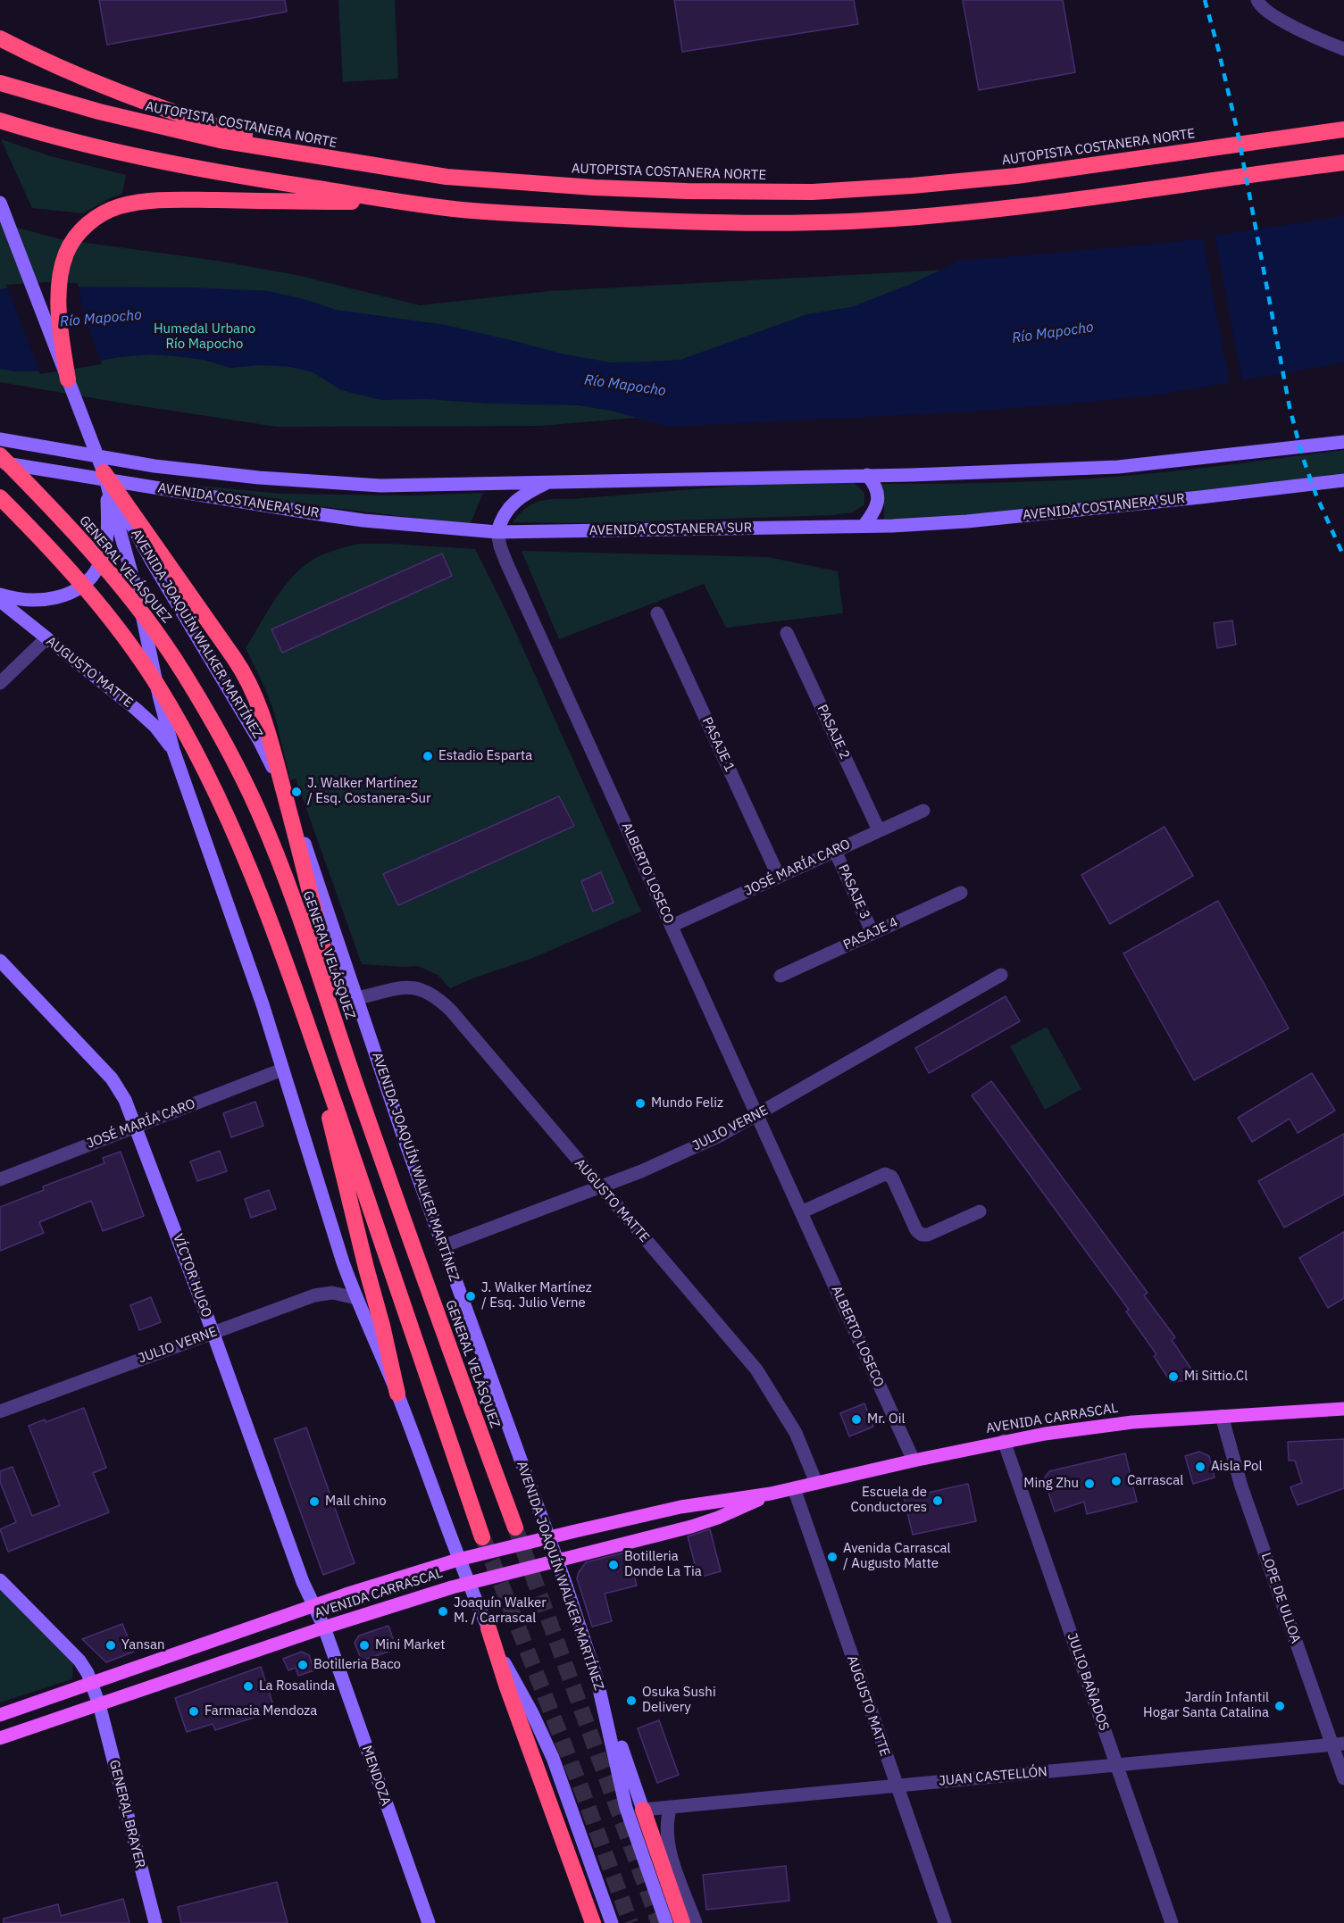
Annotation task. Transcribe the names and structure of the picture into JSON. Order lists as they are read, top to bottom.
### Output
{
  "streets": {
    "highway": ["AUTOPISTA COSTANERA NORTE", "GENERAL VELÁSQUEZ"],
    "main road": [
      "AVENIDA COSTANERA SUR",
      "AVENIDA JOAQUÍN WALKER MARTÍNEZ",
      "AUGUSTO MATTE",
      "VÍCTOR HUGO",
      "AVENIDA CARRASCAL",
      "MENDOZA",
      "GENERAL BRAYER"
    ],
    "street": [
      "PASAJE 2",
      "PASAJE 1",
      "JOSÉ MARÍA CARO",
      "ALBERTO LOSECO",
      "PASAJE 3",
      "PASAJE 4",
      "JULIO VERNE",
      "LOPE DE ULLOA",
      "JULIO BAÑADOS",
      "JUAN CASTELLÓN"
    ]
  },
  "crossings": [
    ["AVENIDA COSTANERA SUR", "ALBERTO LOSECO"],
    ["AVENIDA JOAQUÍN WALKER MARTÍNEZ", "AUGUSTO MATTE"],
    ["AVENIDA JOAQUÍN WALKER MARTÍNEZ", "JOSÉ MARÍA CARO"],
    ["AVENIDA JOAQUÍN WALKER MARTÍNEZ", "JULIO VERNE"],
    ["AVENIDA JOAQUÍN WALKER MARTÍNEZ", "AVENIDA CARRASCAL"],
    ["AUGUSTO MATTE", "JULIO VERNE"],
    ["AUGUSTO MATTE", "AVENIDA CARRASCAL"],
    ["AUGUSTO MATTE", "JUAN CASTELLÓN"],
    ["PASAJE 2", "JOSÉ MARÍA CARO"],
    ["PASAJE 1", "JOSÉ MARÍA CARO"],
    ["JOSÉ MARÍA CARO", "ALBERTO LOSECO"],
    ["JOSÉ MARÍA CARO", "PASAJE 3"],
    ["JOSÉ MARÍA CARO", "VÍCTOR HUGO"],
    ["ALBERTO LOSECO", "JULIO VERNE"],
    ["ALBERTO LOSECO", "AVENIDA CARRASCAL"],
    ["PASAJE 3", "PASAJE 4"],
    ["JULIO VERNE", "VÍCTOR HUGO"],
    ["VÍCTOR HUGO", "AVENIDA CARRASCAL"],
    ["VÍCTOR HUGO", "MENDOZA"],
    ["AVENIDA CARRASCAL", "LOPE DE ULLOA"],
    ["AVENIDA CARRASCAL", "JULIO BAÑADOS"],
    ["AVENIDA CARRASCAL", "MENDOZA"],
    ["AVENIDA CARRASCAL", "GENERAL BRAYER"],
    ["LOPE DE ULLOA", "JUAN CASTELLÓN"],
    ["JULIO BAÑADOS", "JUAN CASTELLÓN"]
  ],
  "water": ["Río Mapocho"],
  "parks": ["Humedal Urbano Río Mapocho"],
  "places": [
    "Estadio Esparta",
    "J. Walker Martínez / Esq. Costanera-Sur",
    "Mundo Feliz",
    "J. Walker Martínez / Esq. Julio Verne",
    "Mi Sittio.Cl",
    "Mr. Oil",
    "Aisla Pol",
    "Carrascal",
    "Ming Zhu",
    "Escuela de Conductores",
    "Mall chino",
    "Avenida Carrascal / Augusto Matte",
    "Botilleria Donde La Tia",
    "Joaquín Walker M. / Carrascal",
    "Yansan",
    "Mini Market",
    "Botilleria Baco",
    "La Rosalinda",
    "Osuka Sushi Delivery",
    "Jardín Infantil Hogar Santa Catalina",
    "Farmacia Mendoza"
  ]
}
